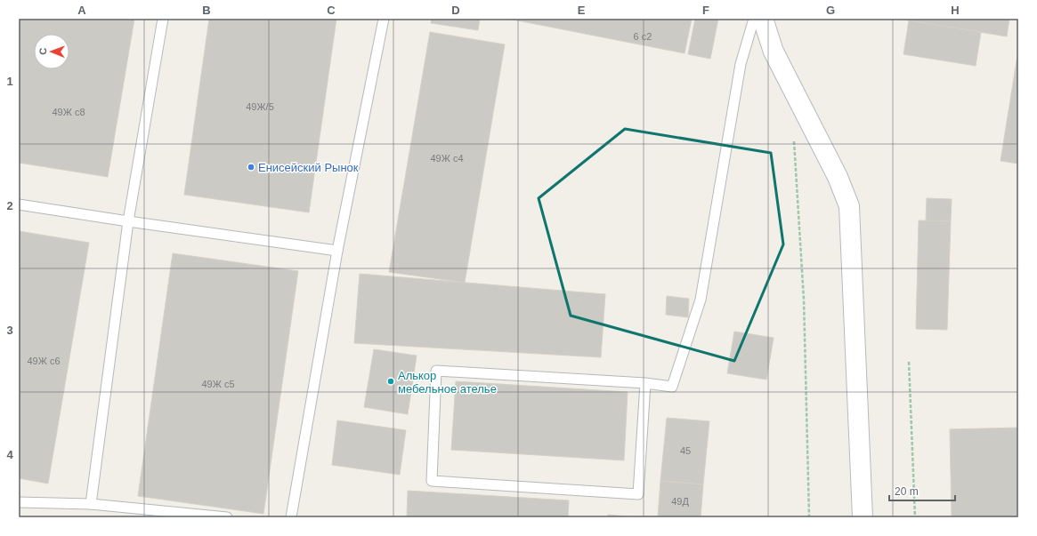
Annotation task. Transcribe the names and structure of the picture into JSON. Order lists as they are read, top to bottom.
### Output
{
  "places": ["Енисейский Рынок", "Алькор мебельное ателье"],
  "house_numbers": [
    "6 с2",
    "49Ж/5",
    "49Ж с8",
    "49Ж с4",
    "49Ж с6",
    "49Ж с5",
    "45",
    "49Д"
  ],
  "scale_bar": "20 m",
  "north": "left",
  "grid": {
    "columns": [
      "A",
      "B",
      "C",
      "D",
      "E",
      "F",
      "G",
      "H"
    ],
    "rows": [
      "1",
      "2",
      "3",
      "4"
    ]
  }
}
